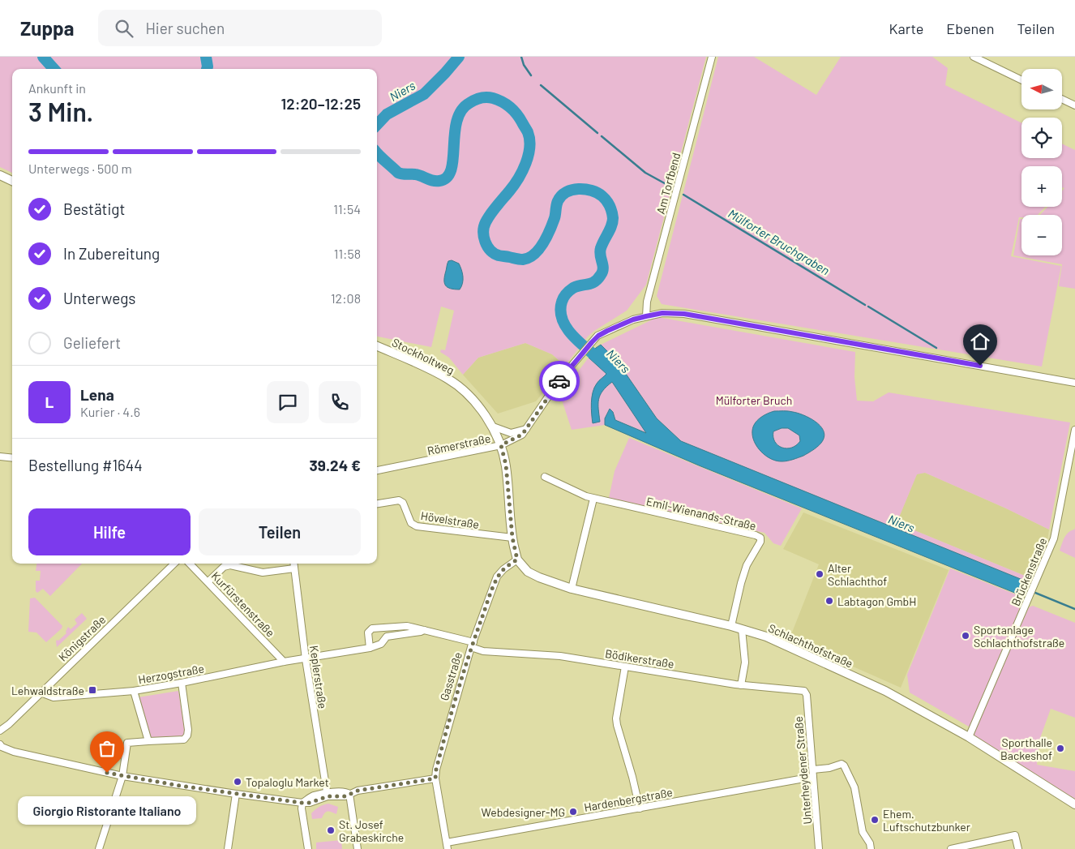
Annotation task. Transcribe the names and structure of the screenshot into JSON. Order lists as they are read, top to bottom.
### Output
{
  "streets": {
    "main road": ["Stockholtweg", "Schlachthofstraße"],
    "street": [
      "Am Torfbend",
      "Römerstraße",
      "Emil-Wienands-Straße",
      "Hövelstraße",
      "Brückenstraße",
      "Kurfürstenstraße",
      "Königstraße",
      "Bödikerstraße",
      "Herzogstraße",
      "Gasstraße",
      "Keplerstraße",
      "Unterheydener Straße",
      "Hardenbergstraße"
    ]
  },
  "crossings": [
    ["Am Torfbend", "Römerstraße"],
    ["Emil-Wienands-Straße", "Schlachthofstraße"],
    ["Brückenstraße", "Schlachthofstraße"],
    ["Kurfürstenstraße", "Herzogstraße"],
    ["Königstraße", "Herzogstraße"],
    ["Schlachthofstraße", "Gasstraße"],
    ["Bödikerstraße", "Herzogstraße"],
    ["Bödikerstraße", "Gasstraße"],
    ["Bödikerstraße", "Unterheydener Straße"],
    ["Herzogstraße", "Keplerstraße"],
    ["Gasstraße", "Hardenbergstraße"],
    ["Unterheydener Straße", "Hardenbergstraße"]
  ],
  "water": ["Niers", "Mülforter Bruchgraben"],
  "parks": ["Mülforter Bruch"],
  "places": {
    "other": [
      "Alter Schlachthof",
      "Labtagon GmbH",
      "Sportanlage Schlachthofstraße",
      "Sporthalle Backeshof",
      "Giorgio Ristorante Italiano",
      "Topaloglu Market",
      "Webdesigner-MG",
      "Ehem. Luftschutzbunker",
      "St. Josef Grabeskirche"
    ],
    "transit": ["Lehwaldstraße"]
  },
  "north": "left",
  "page": {
    "header": "Zuppa",
    "search": "Hier suchen",
    "nav": ["Karte", "Ebenen", "Teilen"],
    "map_buttons": ["+", "−"],
    "heading": ["3 Min.", "Ankunft in", "12:20–12:25"],
    "panel": [
      "Lena",
      "Kurier · 4.6",
      "Bestellung #1644",
      "39.24 €"
    ],
    "bar": "Unterwegs · 500 m",
    "list": [
      ["Bestätigt", "11:54"],
      ["In Zubereitung", "11:58"],
      ["Unterwegs", "12:08"],
      "Geliefert"
    ],
    "round": "L",
    "buttons": ["Hilfe", "Teilen"],
    "bubble": "Giorgio Ristorante Italiano"
  }
}
